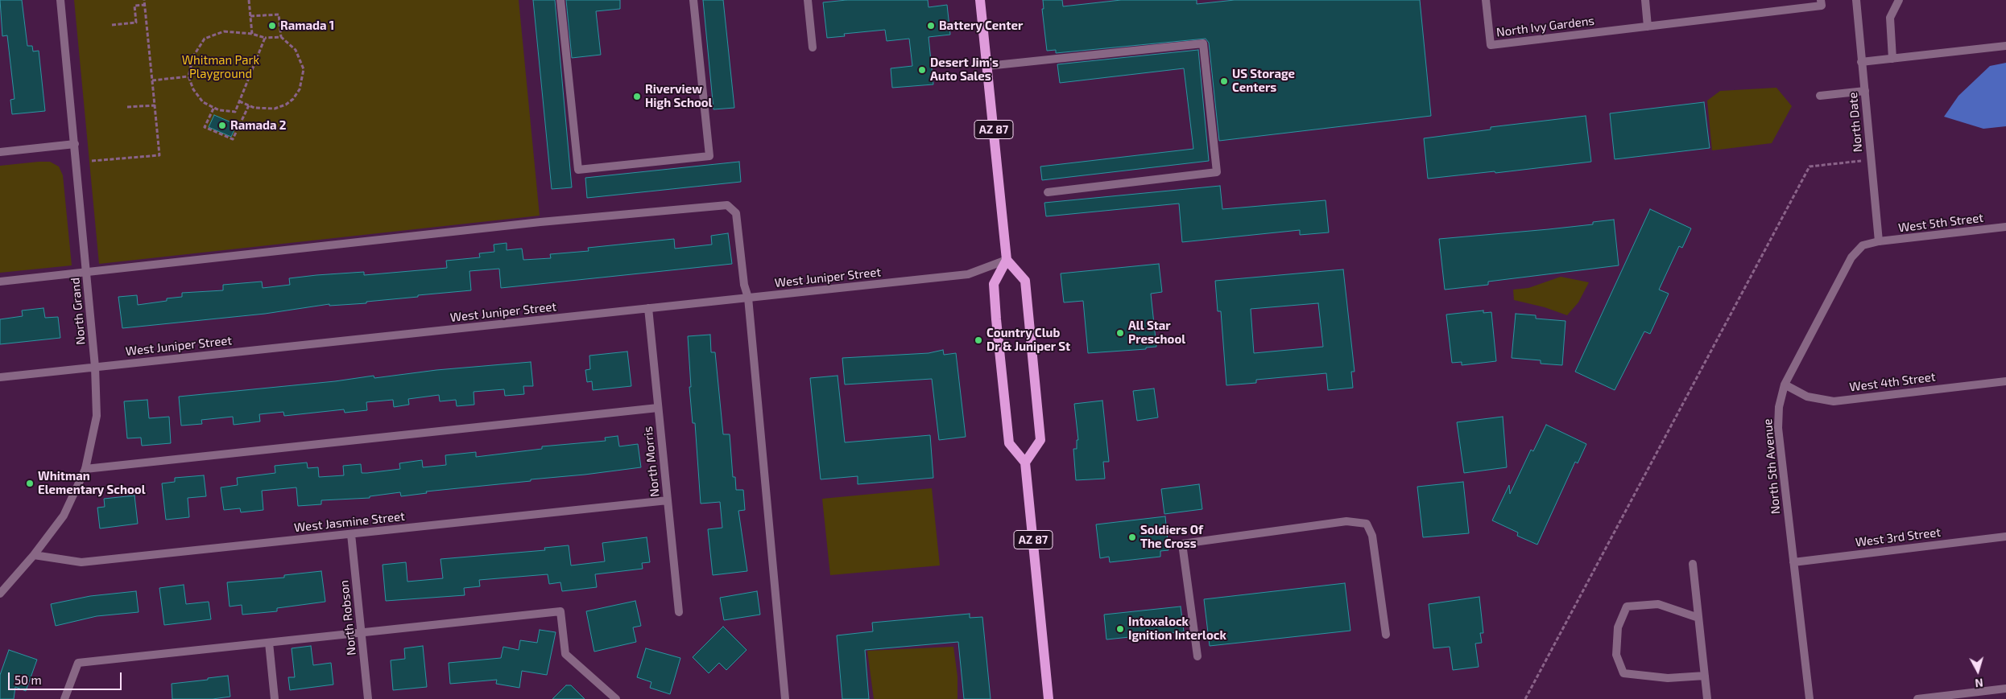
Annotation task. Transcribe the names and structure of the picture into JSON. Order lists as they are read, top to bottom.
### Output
{
  "streets": {
    "main road": ["AZ 87"],
    "street": [
      "North Ivy Gardens",
      "North Date",
      "West 5th Street",
      "West Juniper Street",
      "North Grand",
      "West 4th Street",
      "North Morris",
      "North 5th Avenue",
      "West Jasmine Street",
      "West 3rd Street",
      "North Robson"
    ]
  },
  "crossings": [
    ["North Date", "West 5th Street"],
    ["North Date", "North 5th Avenue"],
    ["AZ 87", "West Juniper Street"],
    ["West 5th Street", "North 5th Avenue"],
    ["West Juniper Street", "North Grand"],
    ["West Juniper Street", "North Morris"],
    ["North Grand", "West Jasmine Street"],
    ["West 4th Street", "North 5th Avenue"],
    ["North Morris", "West Jasmine Street"],
    ["North 5th Avenue", "West 3rd Street"],
    ["West Jasmine Street", "North Robson"]
  ],
  "parks": ["Whitman Park Playground"],
  "places": [
    "Ramada 1",
    "Battery Center",
    "Desert Jim's Auto Sales",
    "US Storage Centers",
    "Riverview High School",
    "Ramada 2",
    "All Star Preschool",
    "Country Club Dr & Juniper St",
    "Whitman Elementary School",
    "Soldiers Of The Cross",
    "Intoxalock Ignition Interlock"
  ],
  "scale_bar": "50 m",
  "north": "bottom"
}
